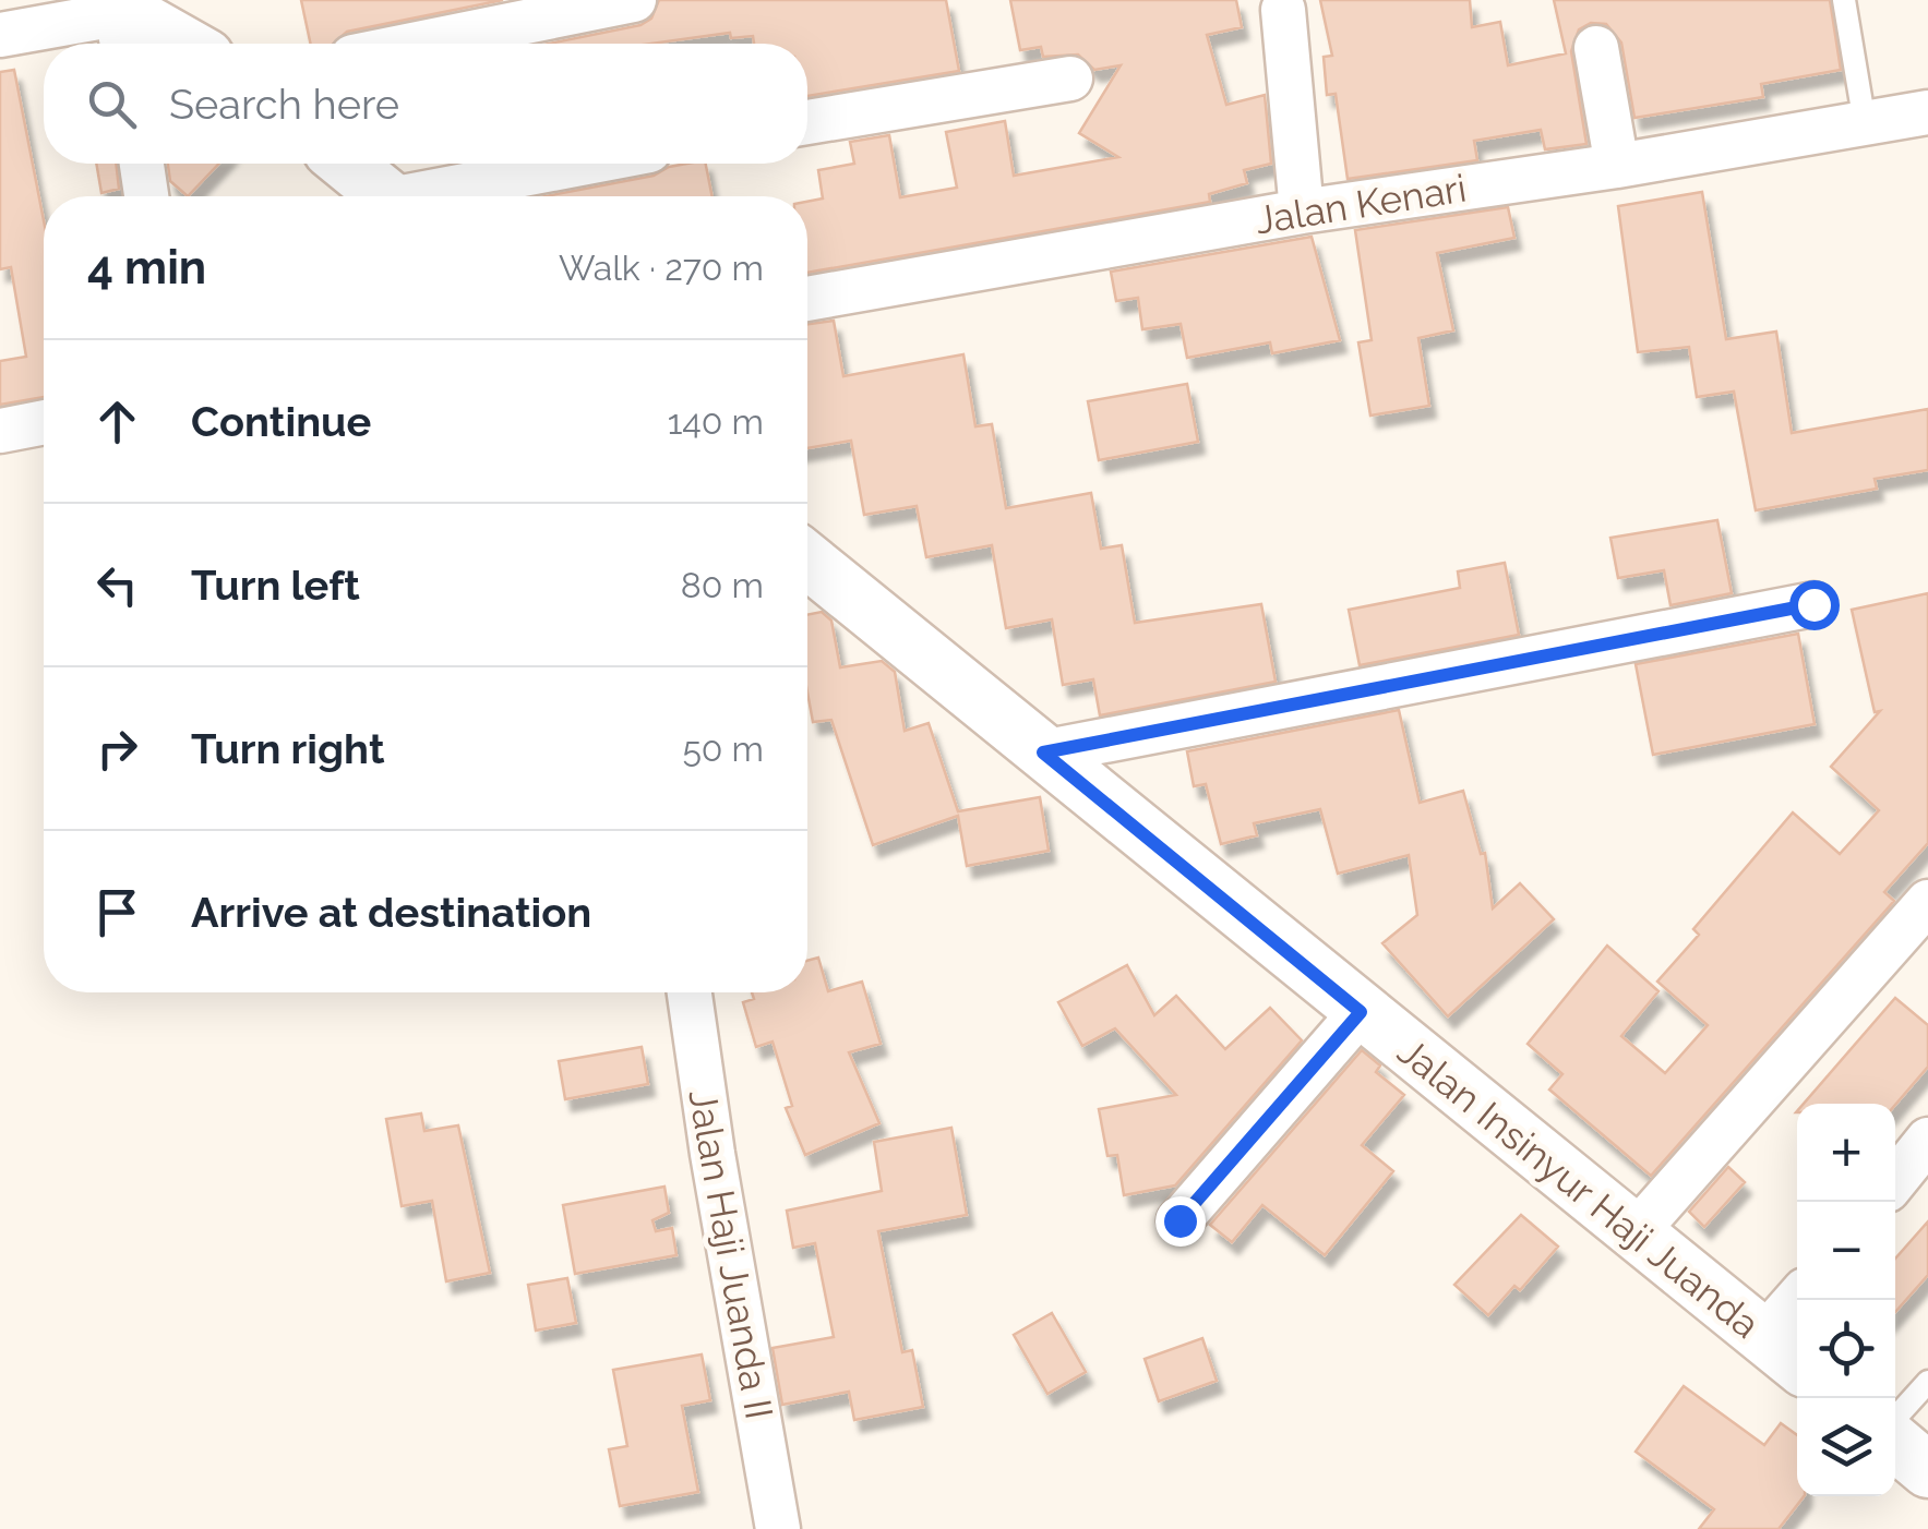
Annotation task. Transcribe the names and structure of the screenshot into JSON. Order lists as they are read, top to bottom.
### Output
{
  "streets": {
    "street": ["Jalan Kenari", "Jalan Insinyur Haji Juanda", "Jalan Haji Juanda II"]
  },
  "page": {
    "search": "Search here",
    "heading": ["4 min", "Walk · 270 m"],
    "list": [
      ["Continue", "140 m"],
      ["Turn left", "80 m"],
      ["Turn right", "50 m"],
      "Arrive at destination"
    ],
    "map_buttons": ["+", "−"]
  }
}
